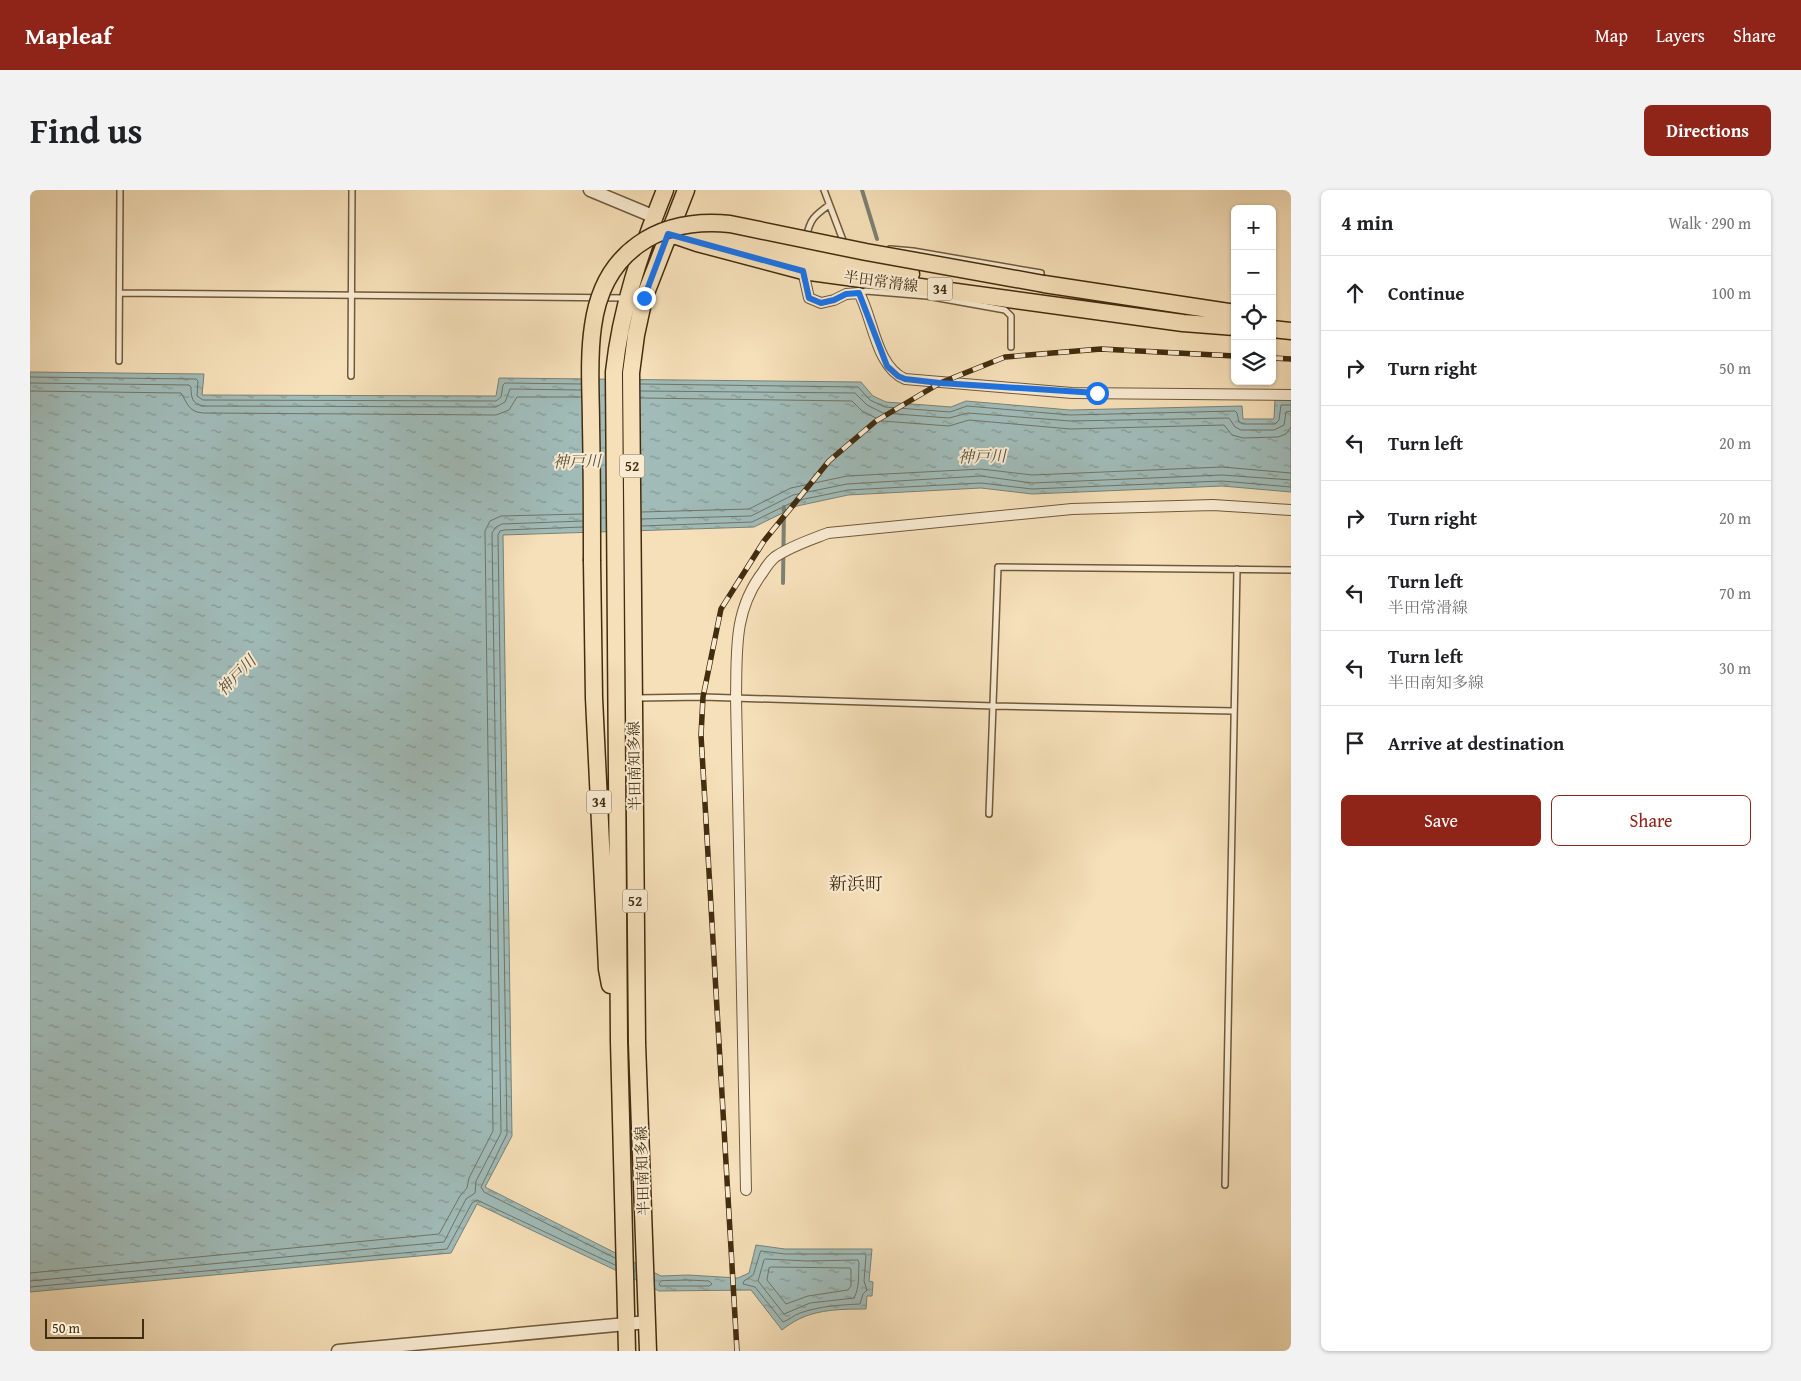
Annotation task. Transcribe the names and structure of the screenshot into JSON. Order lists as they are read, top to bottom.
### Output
{
  "streets": {
    "main road": [
      "半田常滑線",
      "34",
      "52",
      "半田南知多線"
    ]
  },
  "crossings": [
    ["半田常滑線", "半田南知多線"],
    ["34", "半田南知多線"]
  ],
  "districts": ["新浜町"],
  "water": ["神戸川"],
  "scale_bar": "50 m",
  "page": {
    "header": "Mapleaf",
    "nav": ["Map", "Layers", "Share"],
    "title": "Find us",
    "buttons": [
      "Directions",
      ["Save", "Share"]
    ],
    "heading": ["4 min", "Walk · 290 m"],
    "map_buttons": ["+", "−"],
    "list": [
      ["Continue", "100 m"],
      ["Turn right", "50 m"],
      ["Turn left", "20 m"],
      ["Turn right", "20 m"],
      ["Turn left", "半田常滑線", "70 m"],
      ["Turn left", "半田南知多線", "30 m"],
      "Arrive at destination"
    ],
    "scale": "50 m"
  }
}
